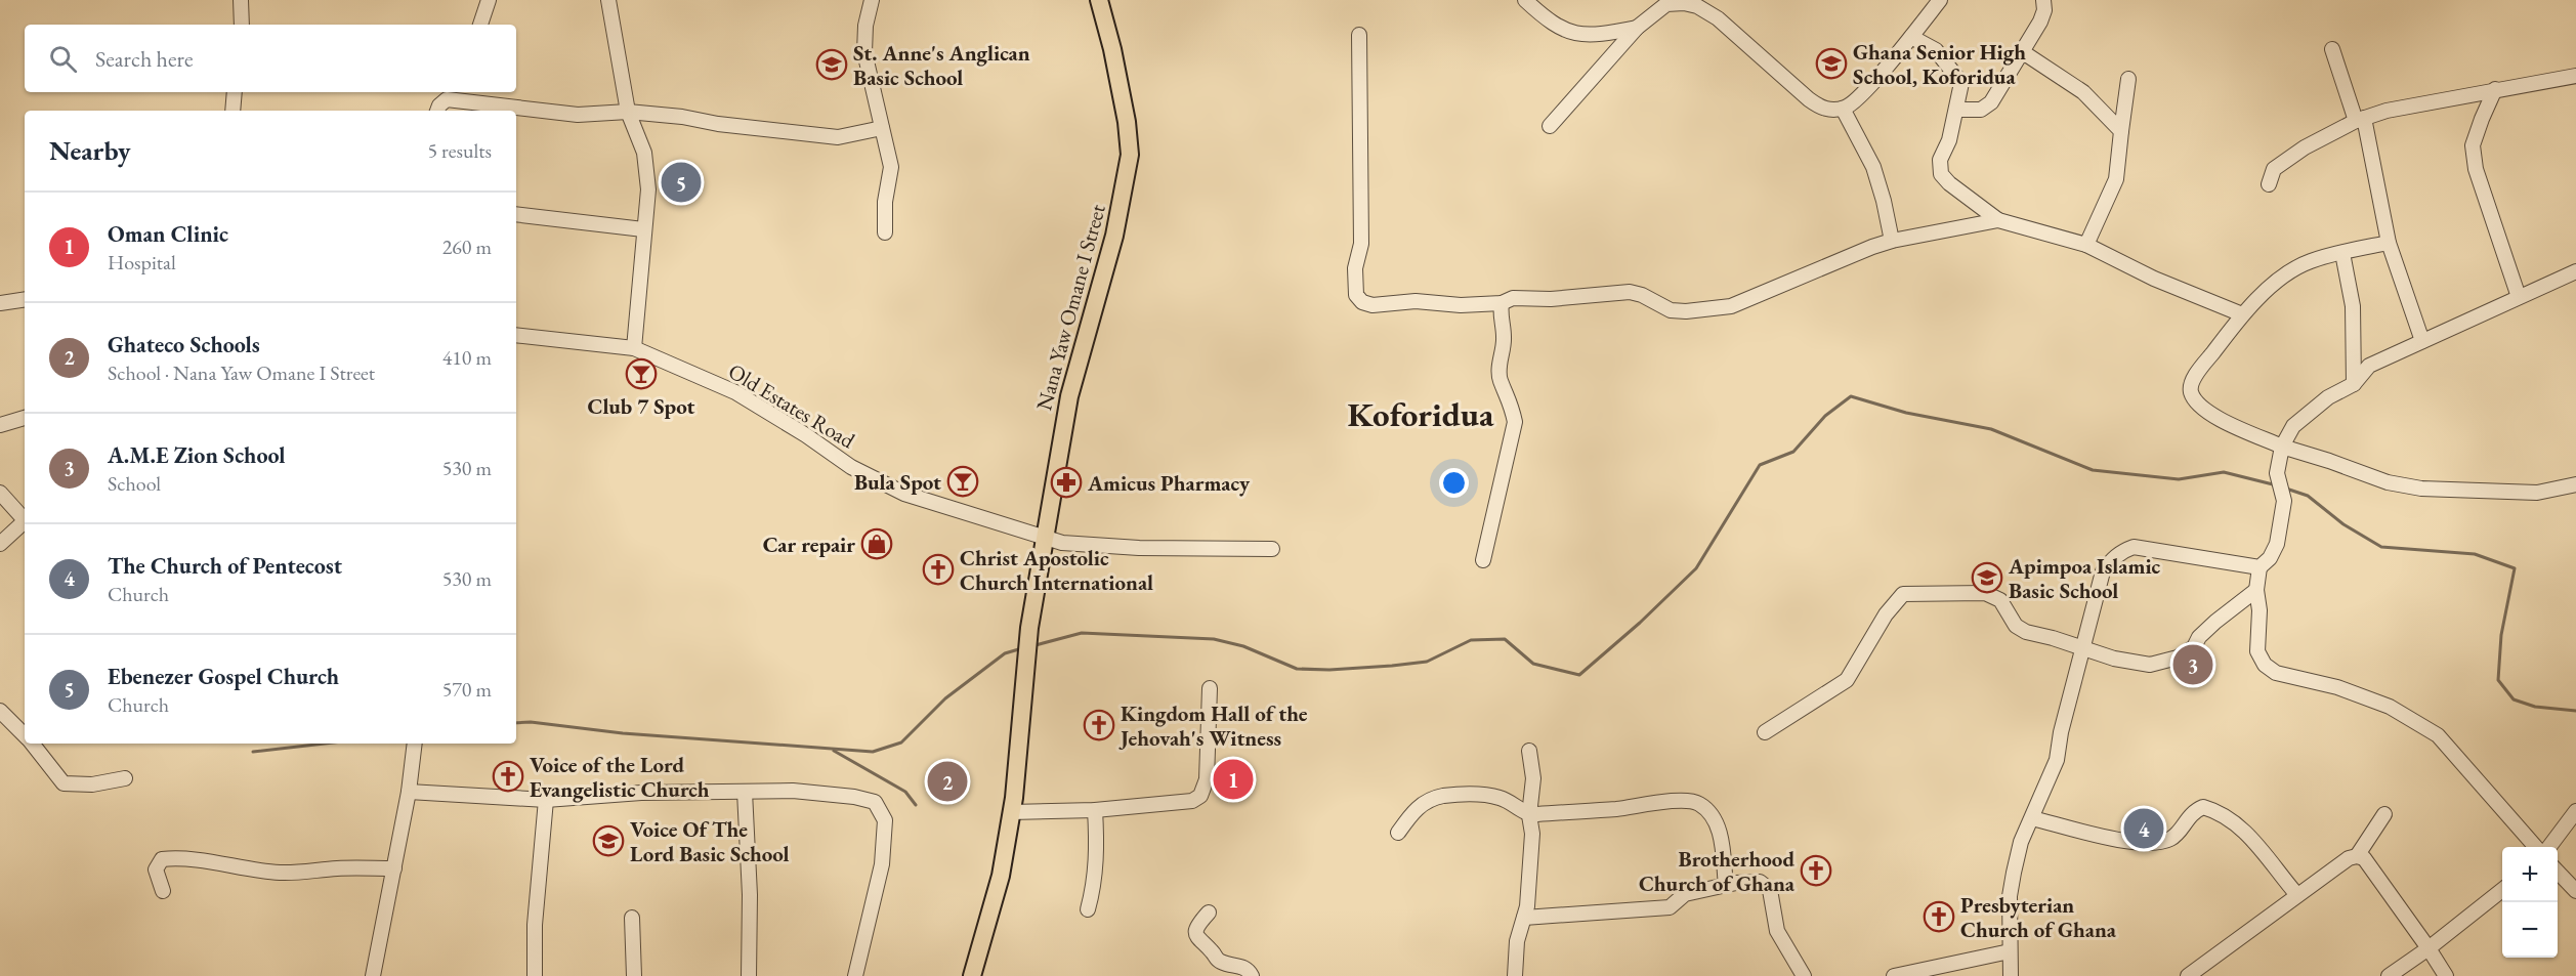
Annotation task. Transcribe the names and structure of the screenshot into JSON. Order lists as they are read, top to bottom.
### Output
{
  "streets": {
    "main road": ["Nana Yaw Omane I Street"],
    "street": ["Old Estates Road"]
  },
  "crossings": [
    ["Nana Yaw Omane I Street", "Old Estates Road"]
  ],
  "districts": ["Koforidua"],
  "places": {
    "school or university": [
      "Ghana Senior High School, Koforidua",
      "St. Anne's Anglican Basic School",
      "Apimpoa Islamic Basic School",
      "Voice Of The Lord Basic School"
    ],
    "bar": ["Club 7 Spot", "Bula Spot"],
    "pharmacy": ["Amicus Pharmacy"],
    "shop": ["Car repair"],
    "church": [
      "Christ Apostolic Church International",
      "Kingdom Hall of the Jehovah's Witness",
      "Voice of the Lord Evangelistic Church",
      "Brotherhood Church of Ghana",
      "Presbyterian Church of Ghana"
    ]
  },
  "page": {
    "search": "Search here",
    "heading": ["Nearby", "5 results"],
    "pins": [
      "5",
      "3",
      "1",
      "2",
      "4"
    ],
    "list": [
      {
        "mark": "1",
        "name": "Oman Clinic",
        "note": "Hospital",
        "value": "260 m"
      },
      {
        "mark": "2",
        "name": "Ghateco Schools",
        "note": "School · Nana Yaw Omane I Street",
        "value": "410 m"
      },
      {
        "mark": "3",
        "name": "A.M.E Zion School",
        "note": "School",
        "value": "530 m"
      },
      {
        "mark": "4",
        "name": "The Church of Pentecost",
        "note": "Church",
        "value": "530 m"
      },
      {
        "mark": "5",
        "name": "Ebenezer Gospel Church",
        "note": "Church",
        "value": "570 m"
      }
    ],
    "map_buttons": ["+", "−"]
  }
}
